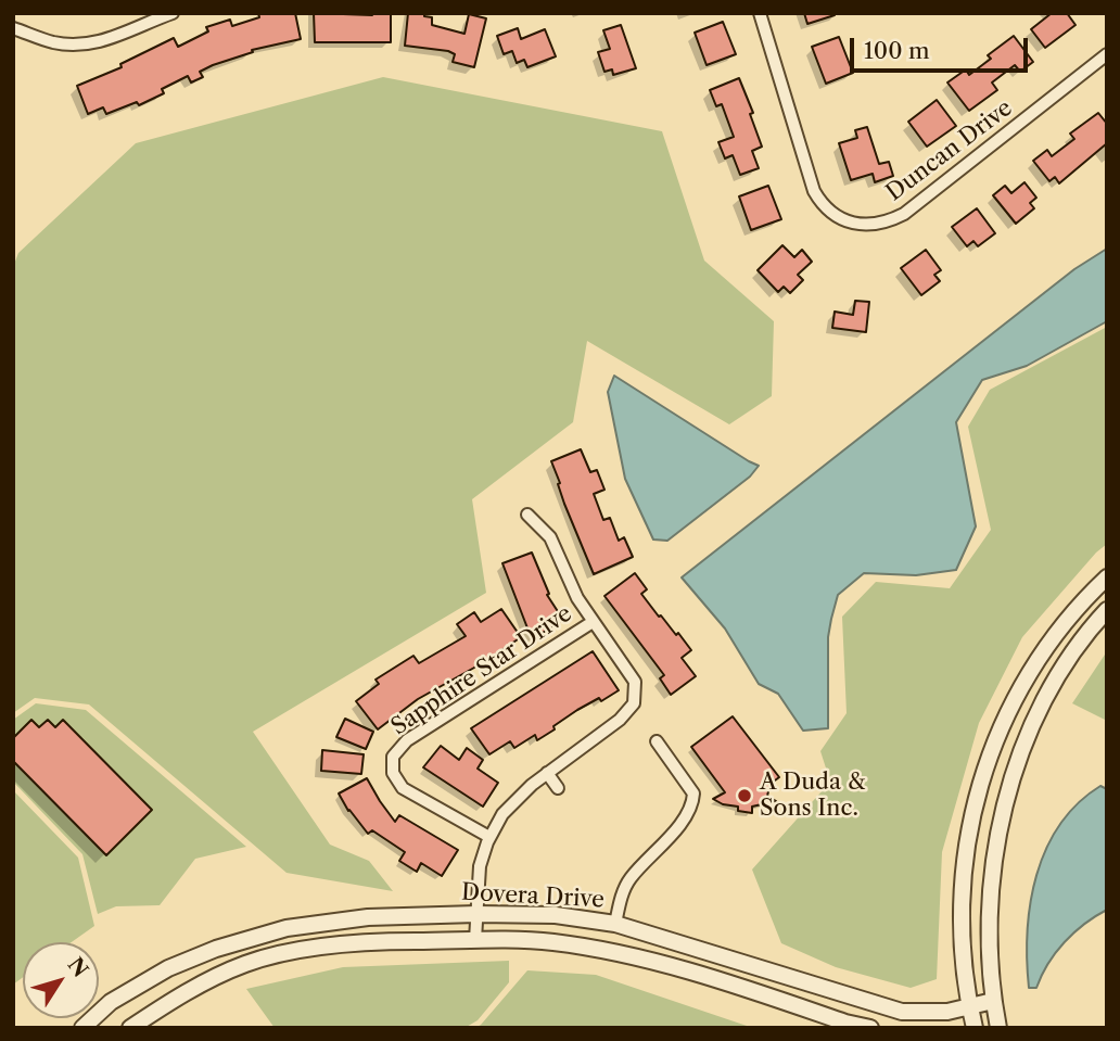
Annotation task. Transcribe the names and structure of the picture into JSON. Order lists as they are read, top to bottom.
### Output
{
  "streets": {
    "street": ["Duncan Drive", "Sapphire Star Drive", "Dovera Drive"]
  },
  "places": ["A Duda & Sons Inc."],
  "scale_bar": "100 m",
  "north": "top right"
}
